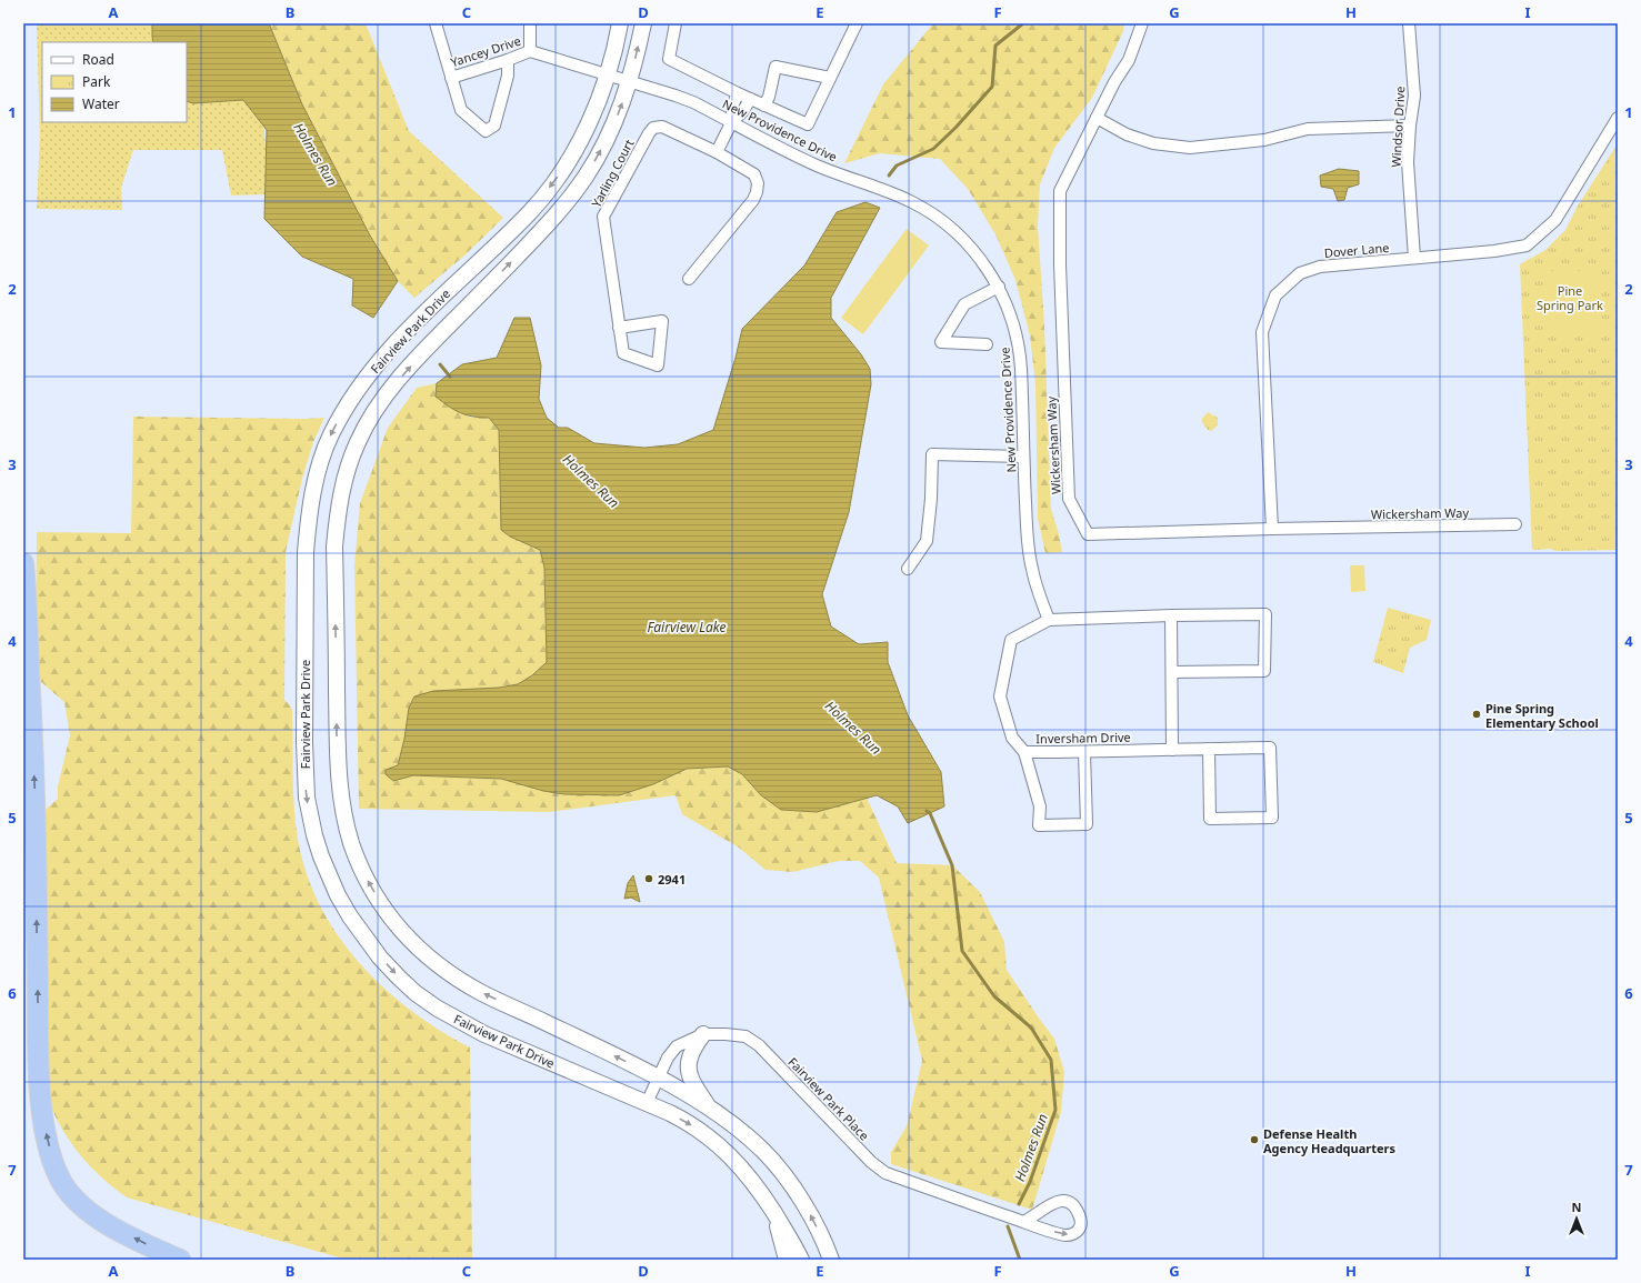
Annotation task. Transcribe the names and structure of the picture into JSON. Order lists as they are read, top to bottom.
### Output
{
  "streets": {
    "main road": ["Fairview Park Drive"],
    "street": [
      "Yancey Drive",
      "Windsor Drive",
      "New Providence Drive",
      "Yarling Court",
      "Dover Lane",
      "Wickersham Way",
      "Inversham Drive",
      "Fairview Park Place"
    ]
  },
  "crossings": [
    ["Yancey Drive", "New Providence Drive"],
    ["Yancey Drive", "Fairview Park Drive"],
    ["Windsor Drive", "Dover Lane"],
    ["New Providence Drive", "Fairview Park Drive"],
    ["New Providence Drive", "Inversham Drive"],
    ["Dover Lane", "Wickersham Way"],
    ["Fairview Park Drive", "Fairview Park Place"]
  ],
  "water": ["Holmes Run", "Fairview Lake"],
  "parks": ["Pine Spring Park"],
  "places": ["Pine Spring Elementary School", "2941", "Defense Health Agency Headquarters"],
  "legend": ["Road", "Park", "Water"],
  "north": "top",
  "grid": {
    "columns": [
      "A",
      "B",
      "C",
      "D",
      "E",
      "F",
      "G",
      "H",
      "I"
    ],
    "rows": [
      "1",
      "2",
      "3",
      "4",
      "5",
      "6",
      "7"
    ]
  }
}
